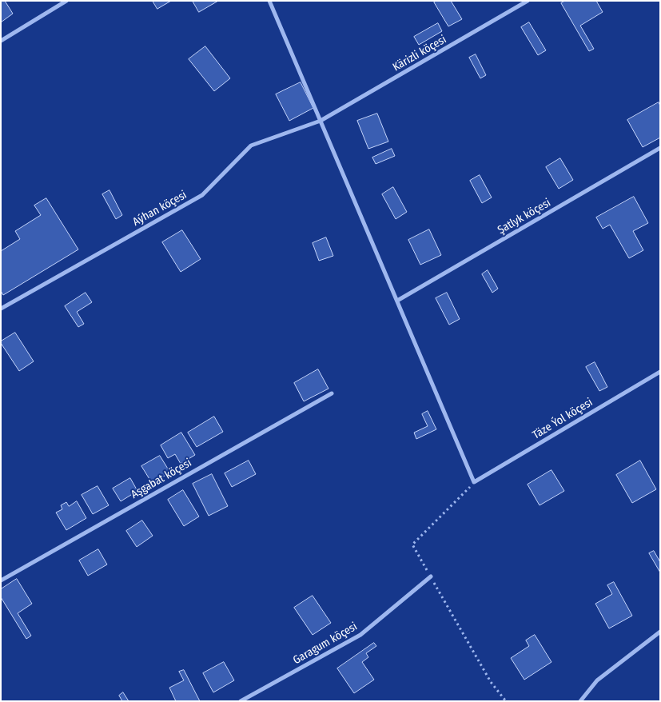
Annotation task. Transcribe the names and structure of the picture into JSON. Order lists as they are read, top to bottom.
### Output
{
  "streets": {
    "street": [
      "Kärizli köçesi",
      "Aýhan köçesi",
      "Şatlyk köçesi",
      "Täze Ýol köçesi",
      "Aşgabat köçesi",
      "Garagum köçesi"
    ]
  },
  "crossings": [
    ["Kärizli köçesi", "Aýhan köçesi"]
  ]
}
